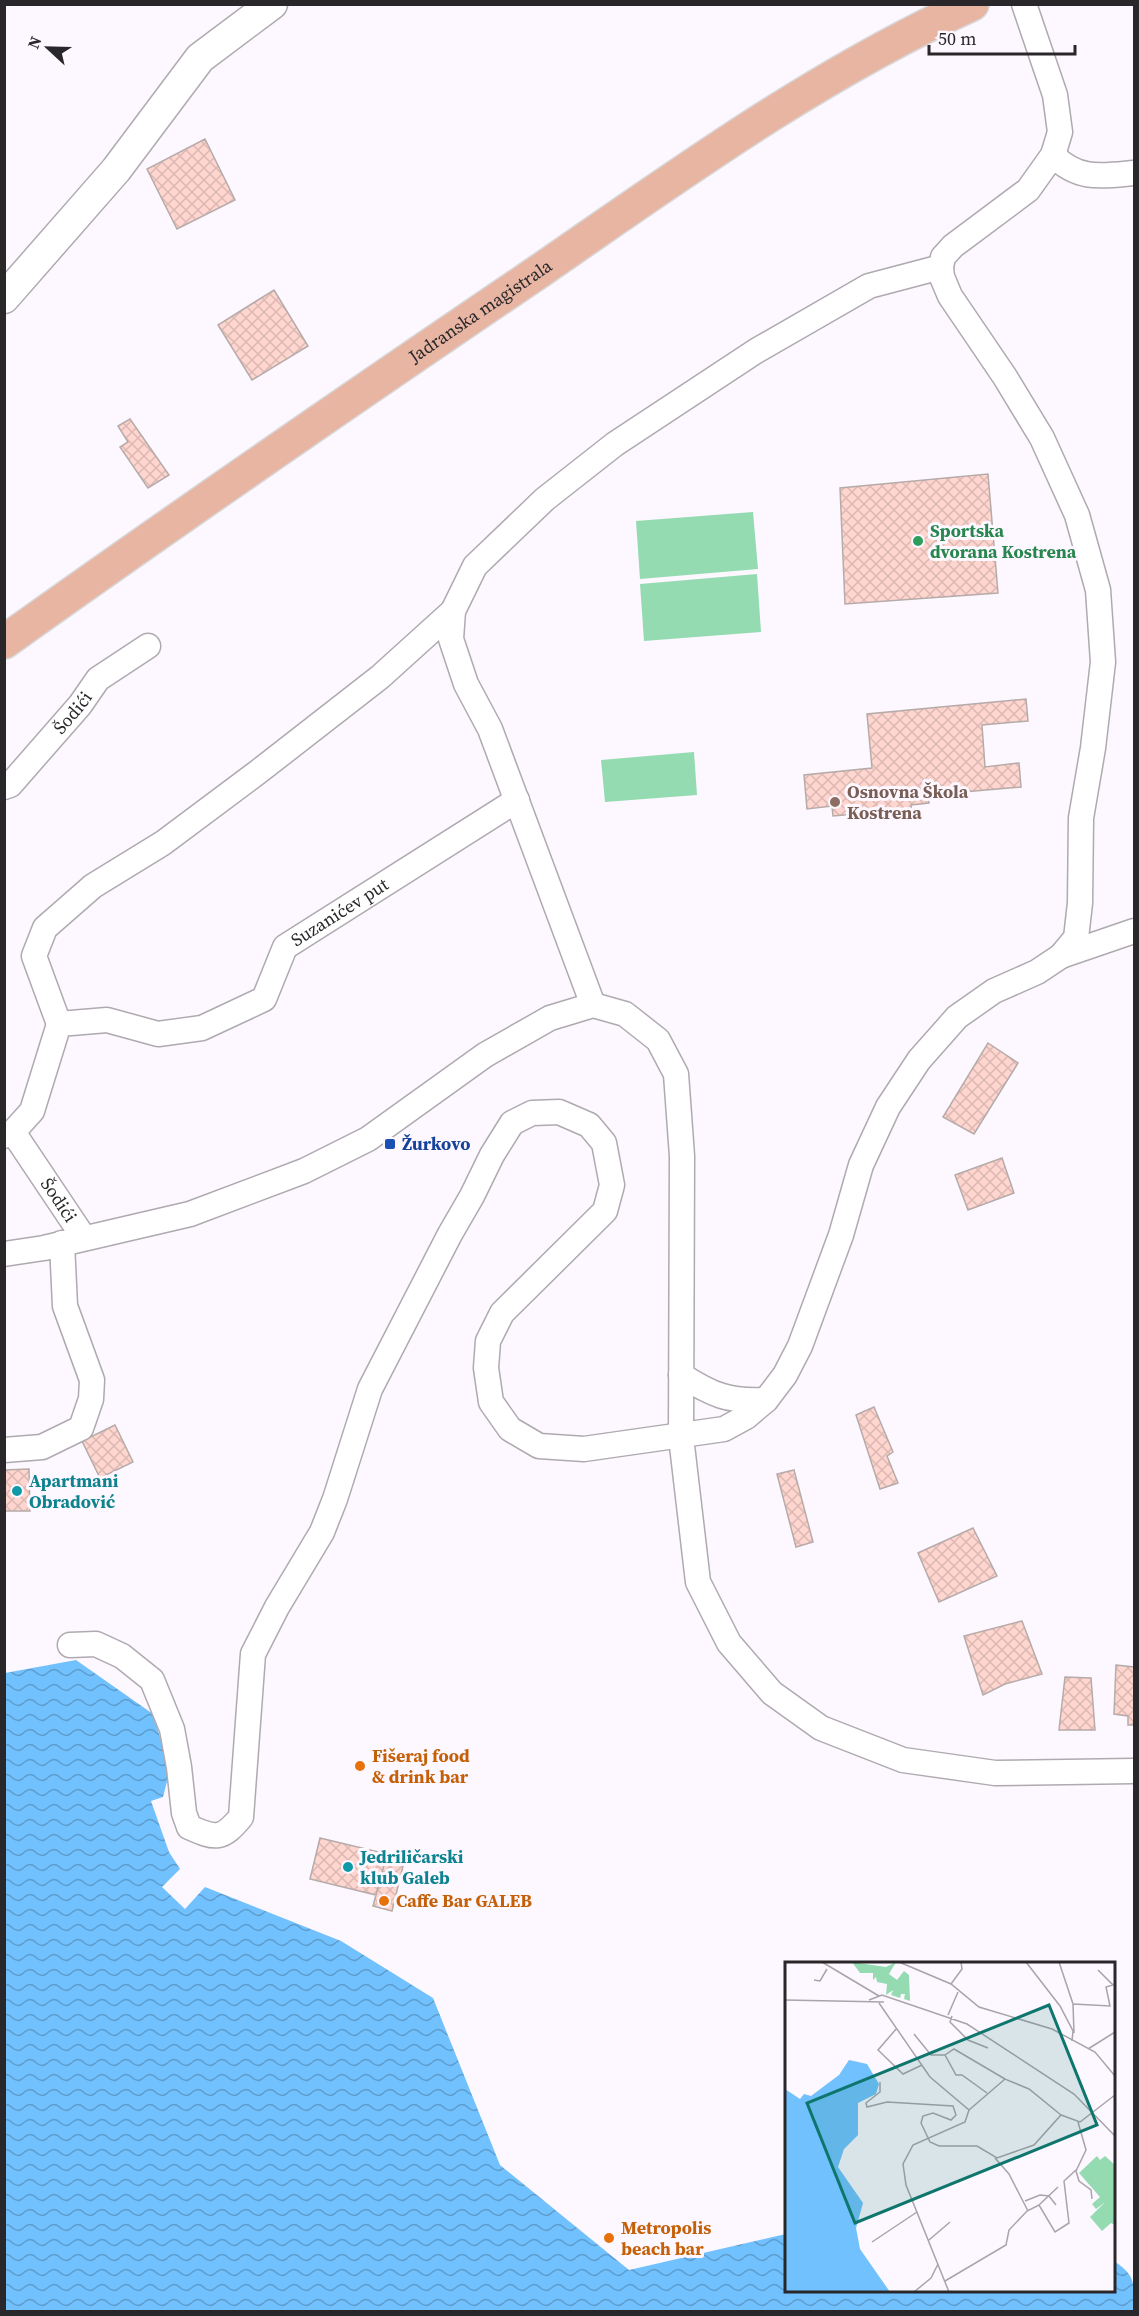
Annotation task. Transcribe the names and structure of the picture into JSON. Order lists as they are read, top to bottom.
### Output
{
  "streets": {
    "main road": ["Jadranska magistrala"],
    "street": ["Šodići", "Suzanićev put"]
  },
  "places": {
    "other": [
      "Sportska dvorana Kostrena",
      "Osnovna Škola Kostrena",
      "Apartmani Obradović",
      "Fišeraj food & drink bar",
      "Jedriličarski klub Galeb",
      "Caffe Bar GALEB",
      "Metropolis beach bar"
    ],
    "transit": ["Žurkovo"]
  },
  "scale_bar": "50 m",
  "north": "left"
}
